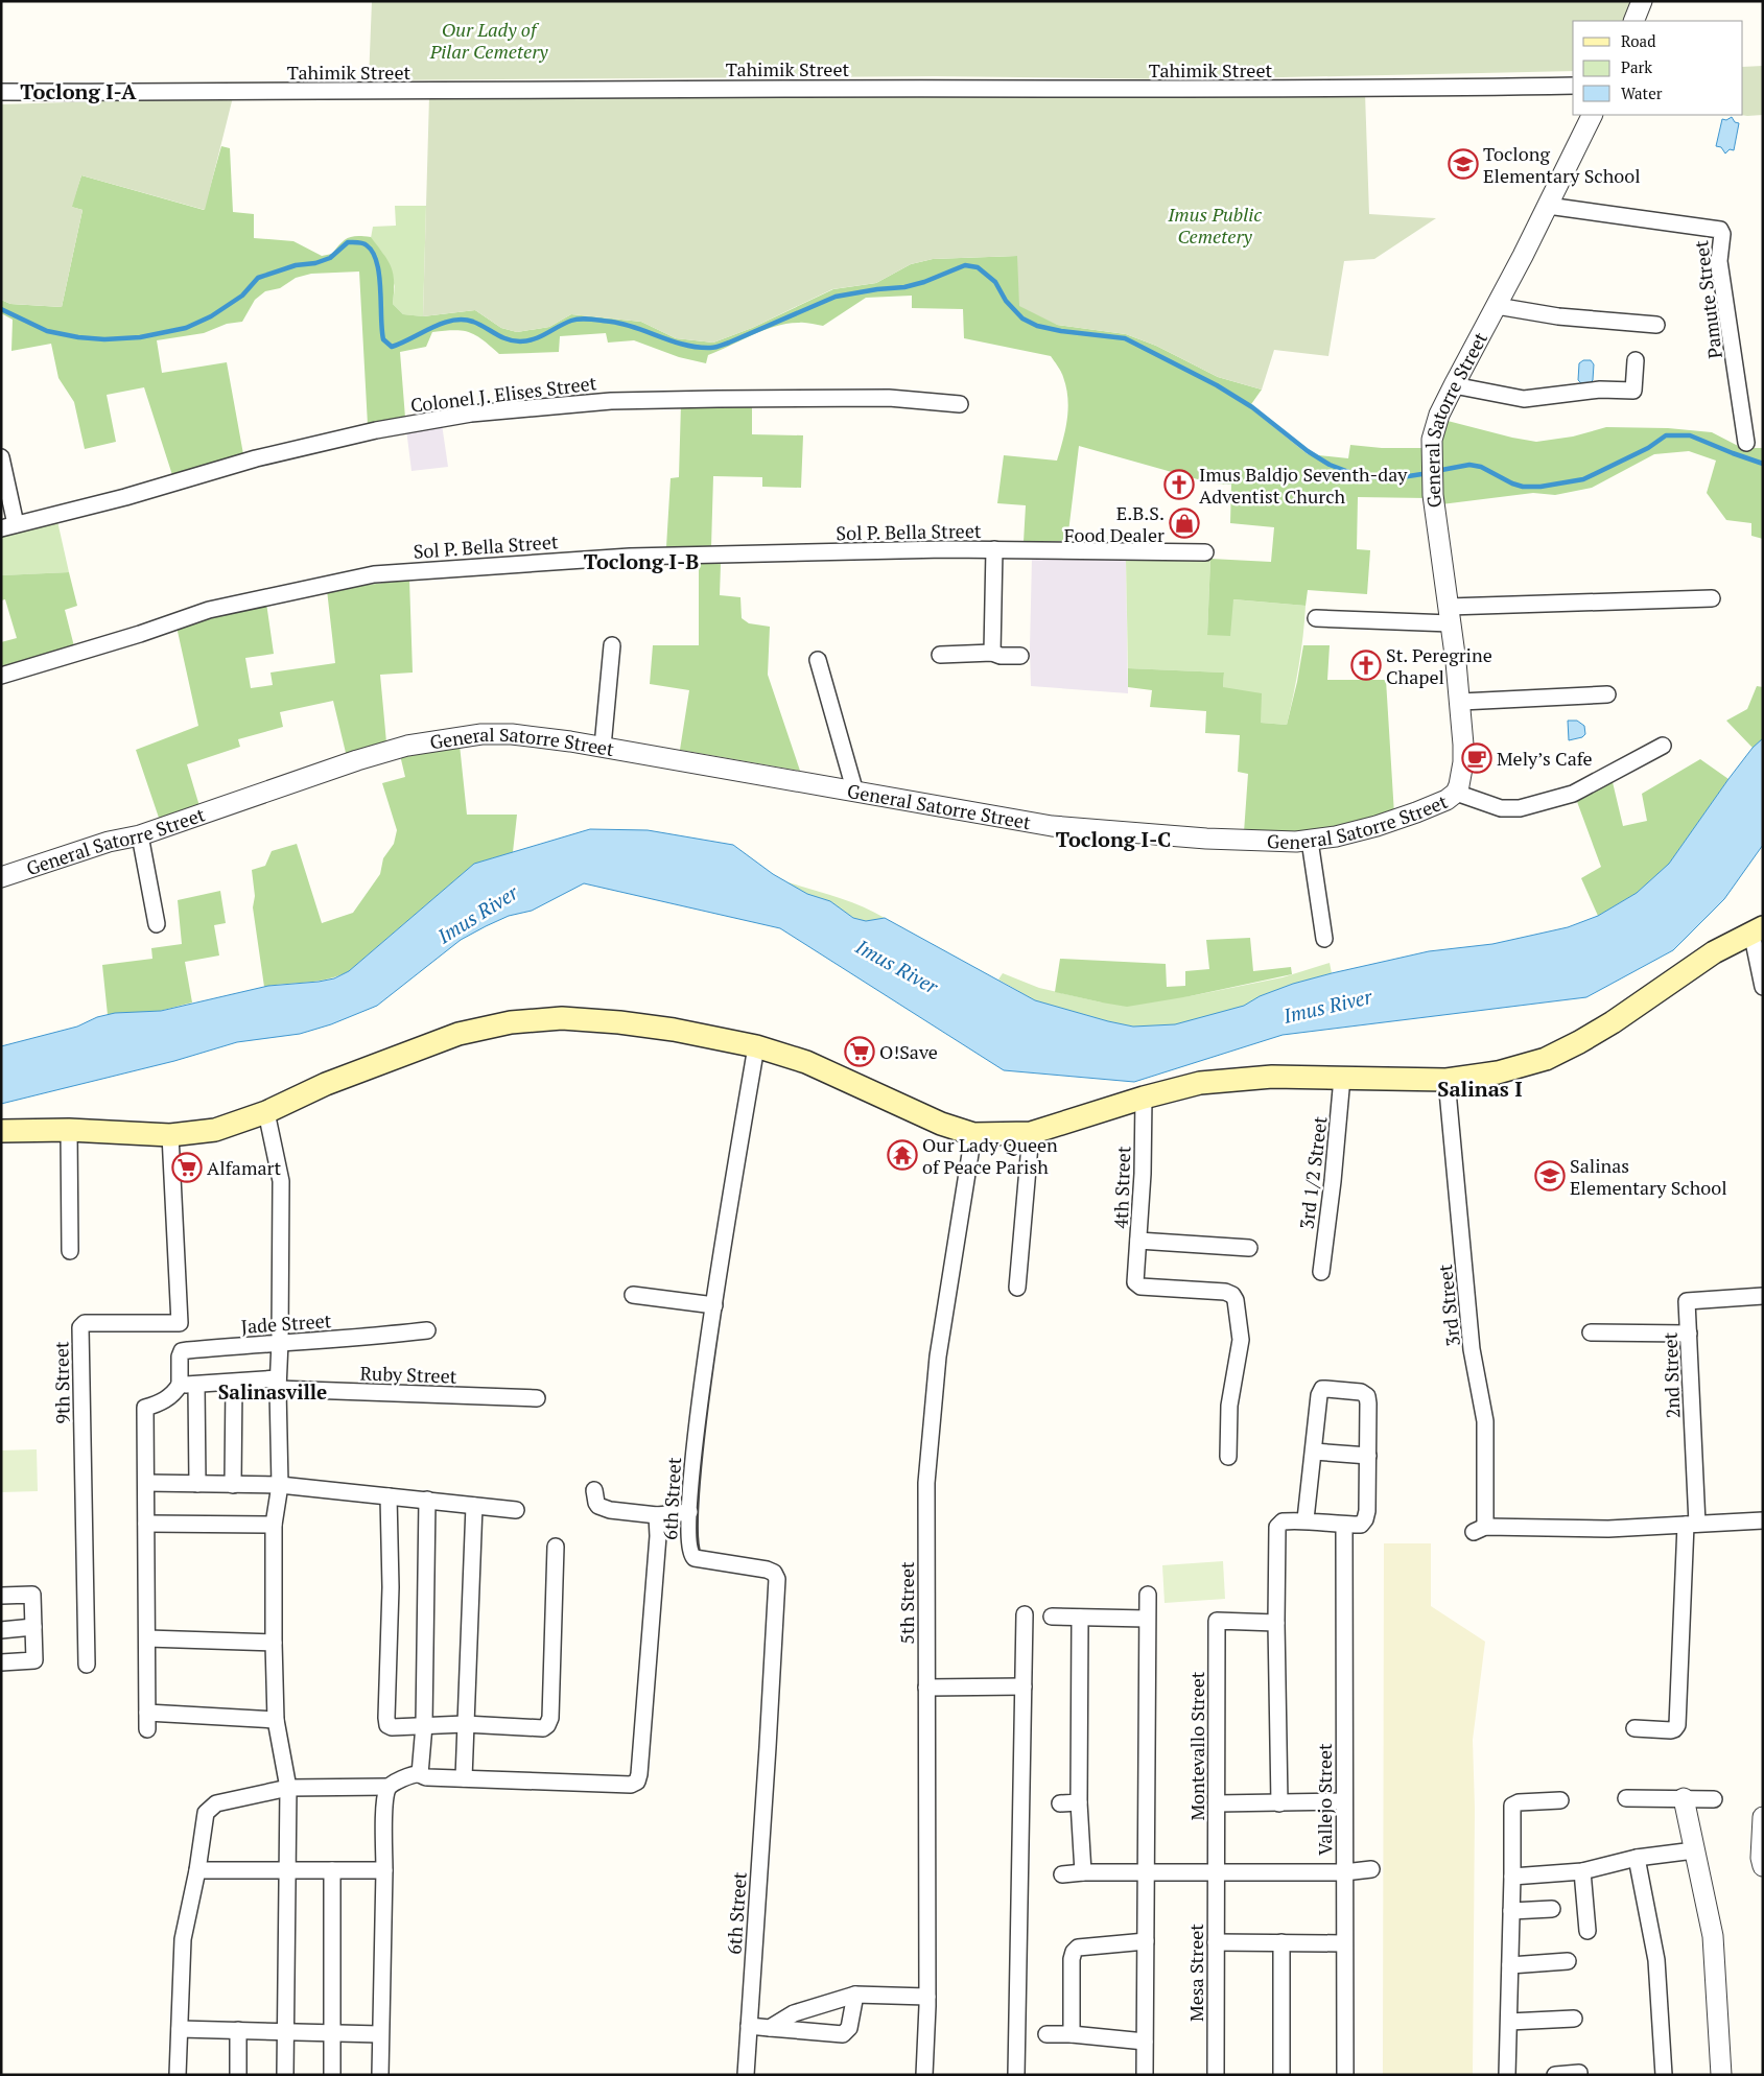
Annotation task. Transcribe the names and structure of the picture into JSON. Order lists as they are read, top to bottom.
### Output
{
  "streets": {
    "street": [
      "Tahimik Street",
      "Pamute Street",
      "Colonel J. Elises Street",
      "General Satorre Street",
      "Sol P. Bella Street",
      "3rd 1/2 Street",
      "4th Street",
      "3rd Street",
      "Jade Street",
      "Ruby Street",
      "2nd Street",
      "9th Street",
      "6th Street",
      "5th Street",
      "Montevallo Street",
      "Vallejo Street",
      "Mesa Street"
    ]
  },
  "crossings": [
    ["Pamute Street", "General Satorre Street"],
    ["3rd Street", "2nd Street"],
    ["Jade Street", "Ruby Street"],
    ["Montevallo Street", "Mesa Street"]
  ],
  "districts": [
    "Toclong I-A",
    "Toclong I-B",
    "Toclong I-C",
    "Salinas I",
    "Salinasville"
  ],
  "water": ["Imus River"],
  "parks": ["Our Lady of Pilar Cemetery", "Imus Public Cemetery"],
  "places": {
    "school or university": ["Toclong Elementary School", "Salinas Elementary School"],
    "church": ["Imus Baldjo Seventh-day Adventist Church", "St. Peregrine Chapel"],
    "shop": ["E.B.S. Food Dealer"],
    "cafe": ["Mely’s Cafe"],
    "supermarket": ["O!Save", "Alfamart"],
    "temple": ["Our Lady Queen of Peace Parish"]
  },
  "legend": ["Road", "Park", "Water"]
}
